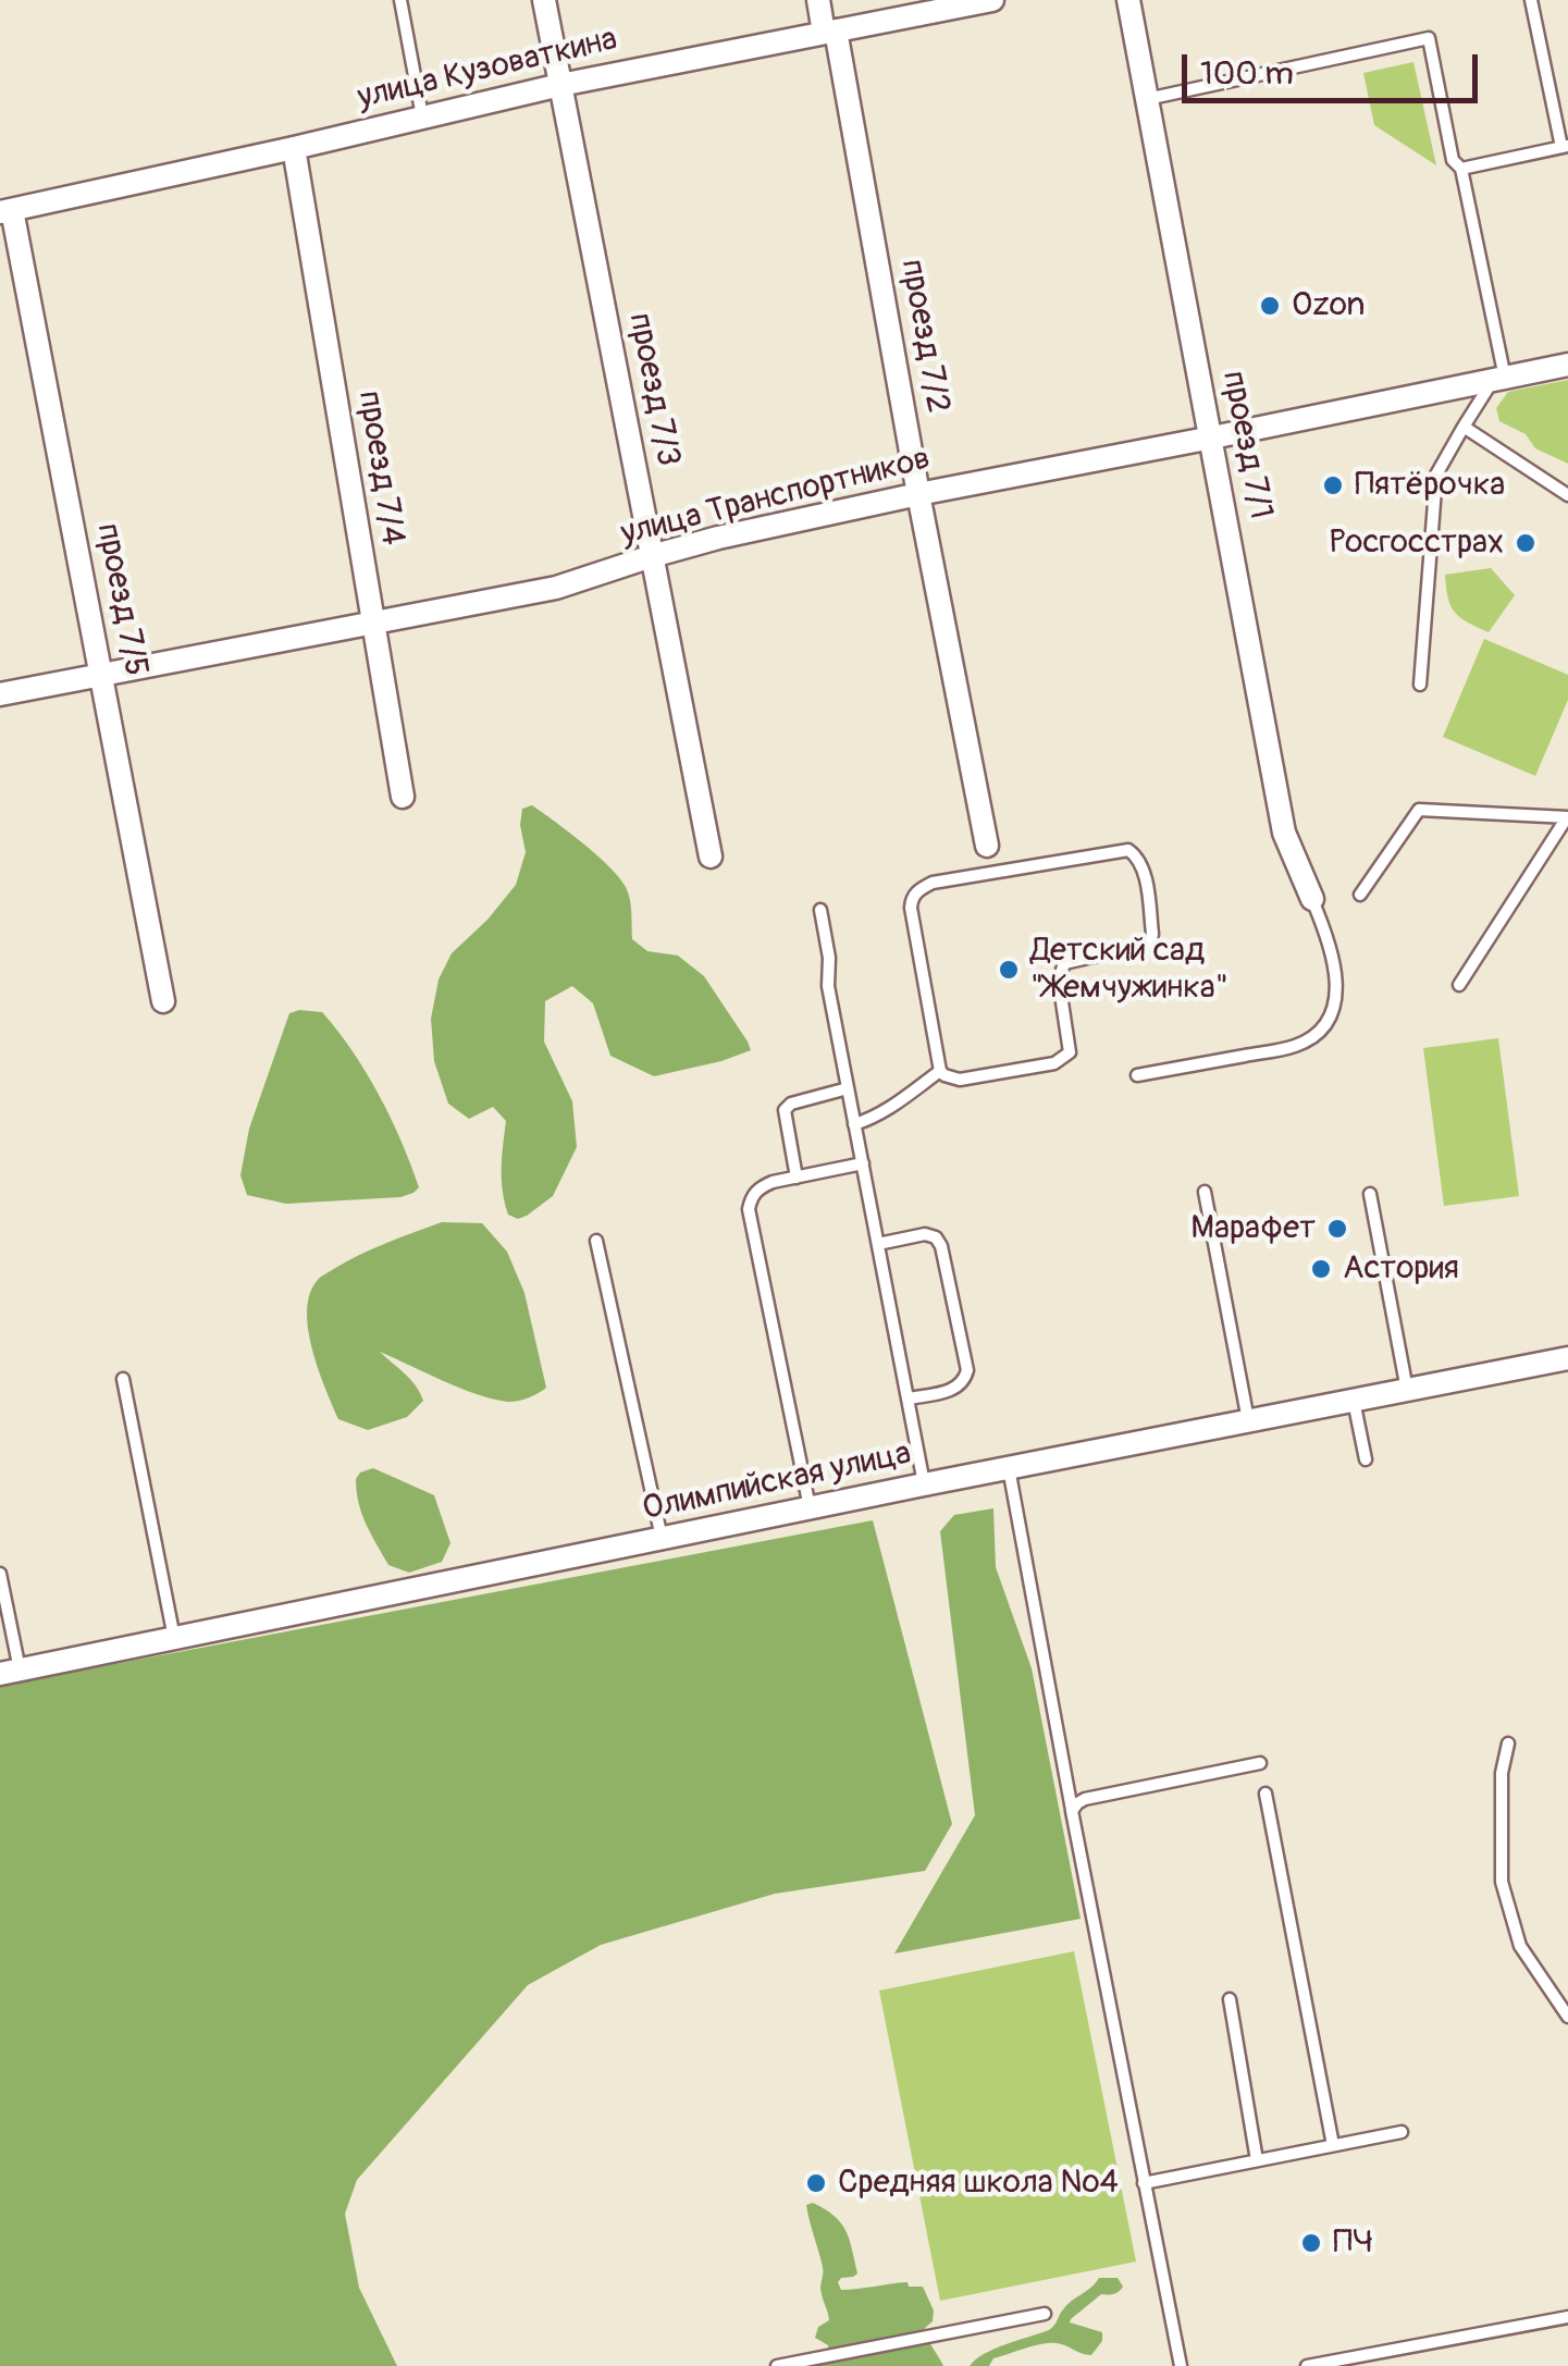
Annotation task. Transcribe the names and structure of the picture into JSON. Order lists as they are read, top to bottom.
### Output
{
  "streets": {
    "street": [
      "улица Кузоваткина",
      "проезд 7/2",
      "проезд 7/3",
      "проезд 7/1",
      "проезд 7/4",
      "улица Транспортников",
      "проезд 7/5",
      "Олимпийская улица"
    ]
  },
  "crossings": [
    ["улица Кузоваткина", "проезд 7/2"],
    ["улица Кузоваткина", "проезд 7/3"],
    ["улица Кузоваткина", "проезд 7/4"],
    ["улица Кузоваткина", "проезд 7/5"],
    ["проезд 7/2", "улица Транспортников"],
    ["проезд 7/3", "улица Транспортников"],
    ["проезд 7/1", "улица Транспортников"],
    ["проезд 7/4", "улица Транспортников"],
    ["улица Транспортников", "проезд 7/5"]
  ],
  "places": [
    "Ozon",
    "Пятёрочка",
    "Росгосстрах",
    "Детский сад \"Жемчужинка\"",
    "Марафет",
    "Астория",
    "Средняя школа №4",
    "ПЧ"
  ],
  "scale_bar": "100 m"
}
